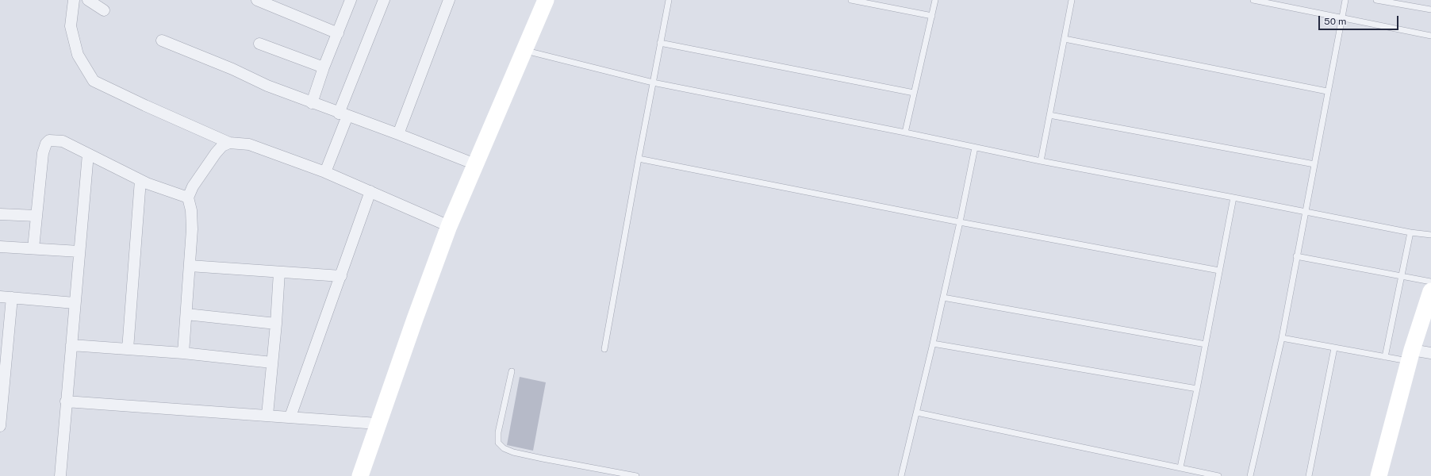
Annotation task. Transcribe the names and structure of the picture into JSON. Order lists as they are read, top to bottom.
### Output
{
  "scale_bar": "50 m"
}
